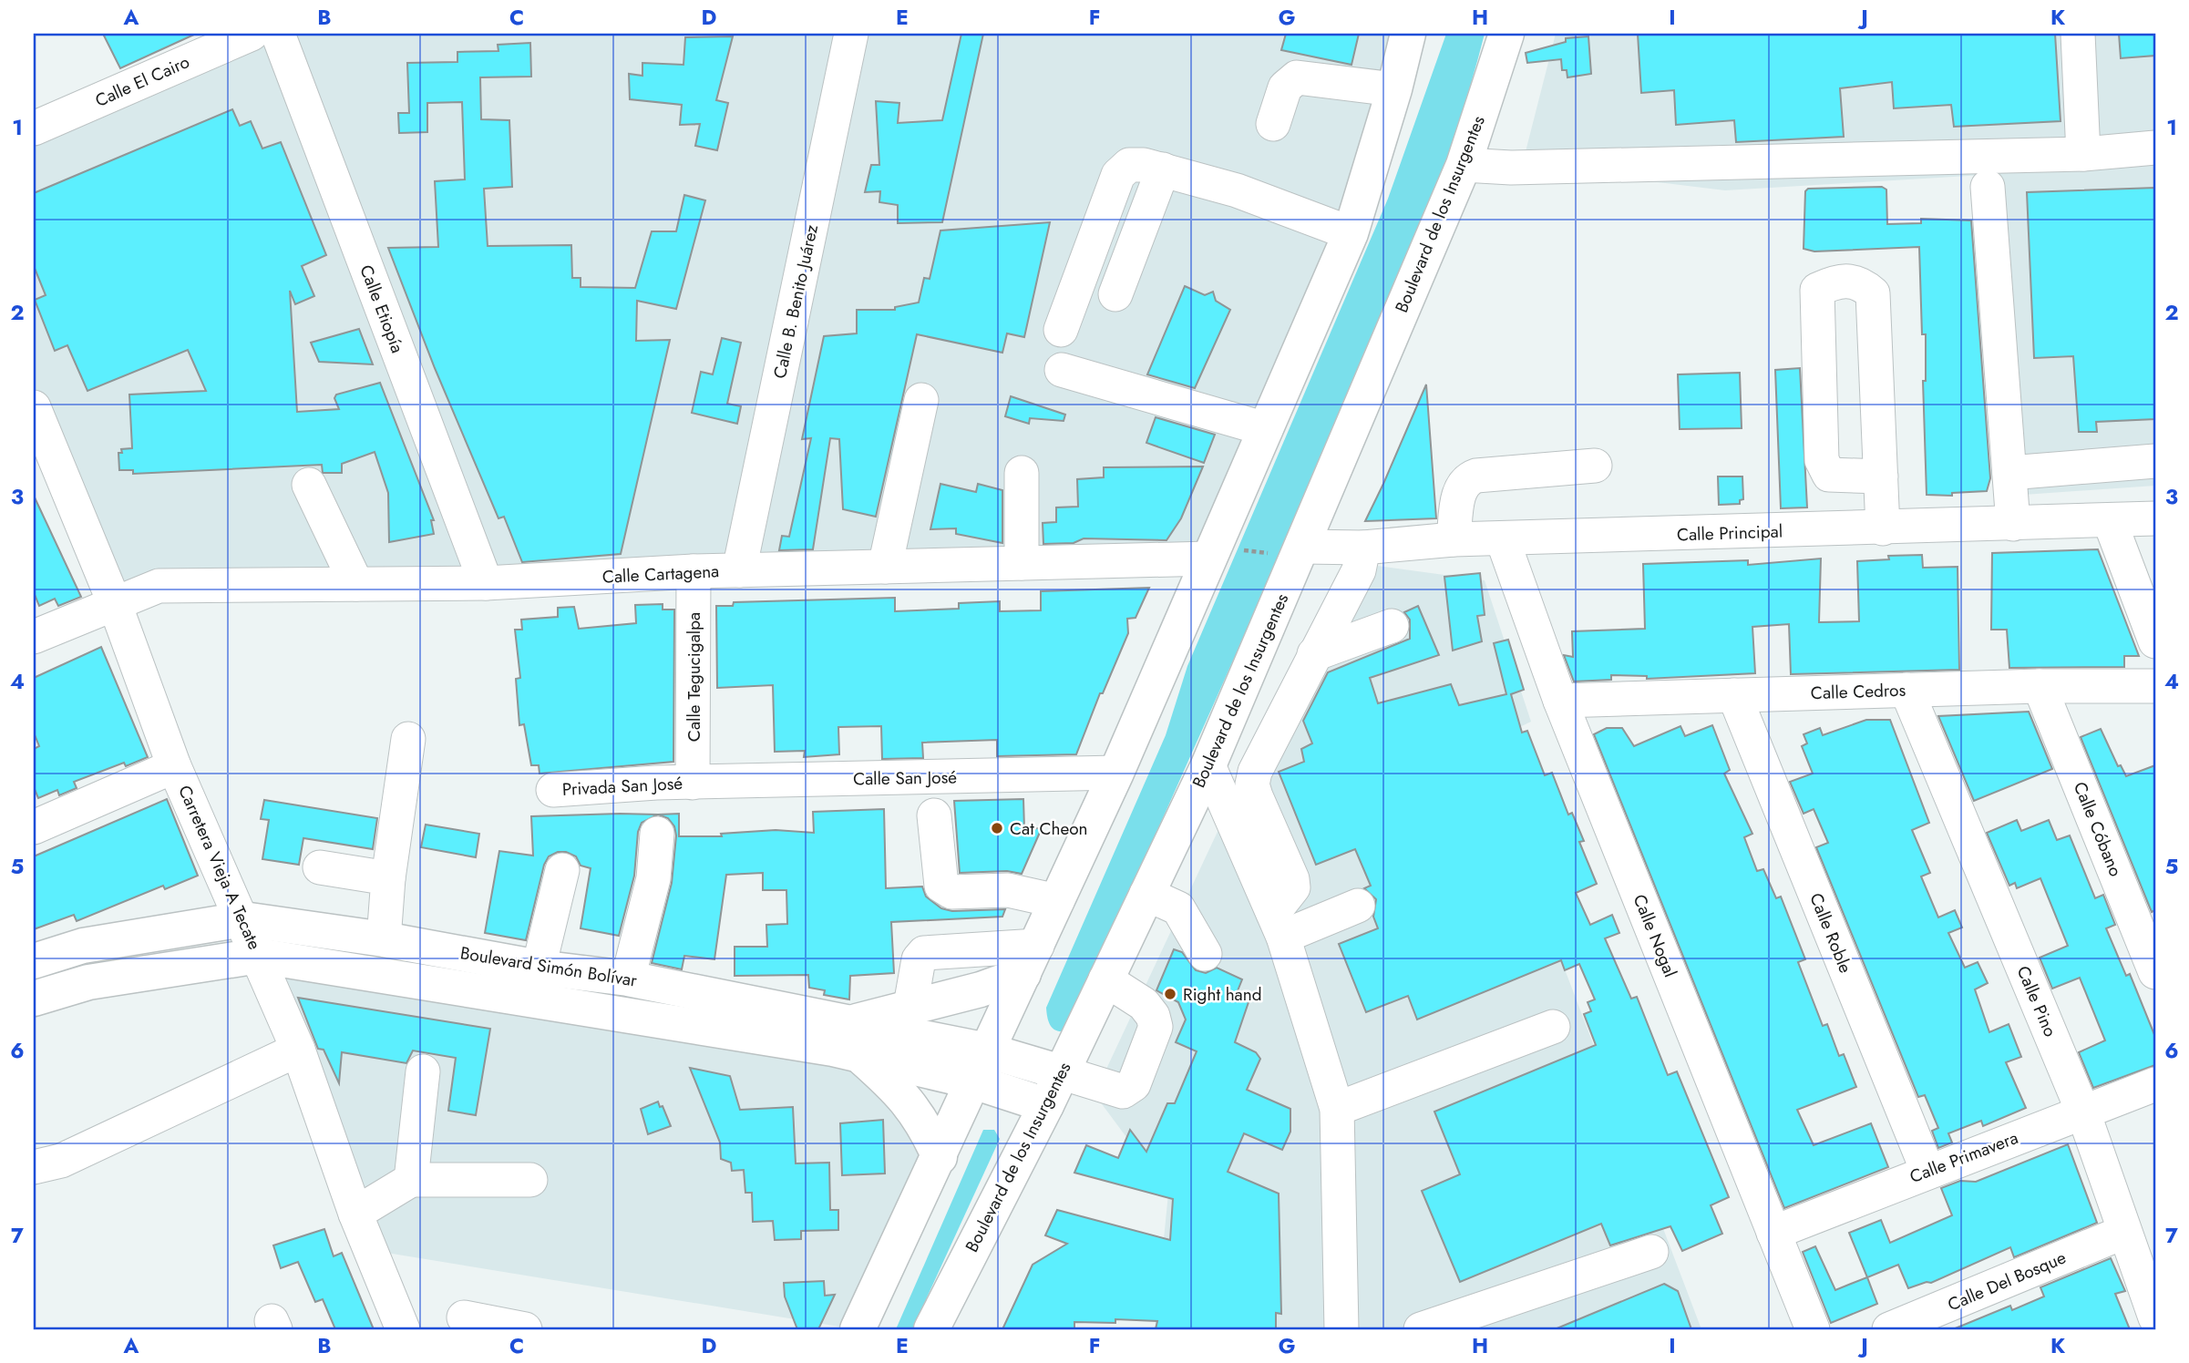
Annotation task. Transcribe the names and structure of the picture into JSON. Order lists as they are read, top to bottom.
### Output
{
  "streets": {
    "main road": ["Boulevard de los Insurgentes", "Boulevard Simón Bolívar"],
    "street": [
      "Calle El Cairo",
      "Calle B. Benito Juárez",
      "Calle Etiopía",
      "Calle Principal",
      "Calle Cartagena",
      "Calle Tegucigalpa",
      "Calle Cedros",
      "Calle San José",
      "Privada San José",
      "Calle Cóbano",
      "Carretera Vieja A Tecate",
      "Calle Roble",
      "Calle Nogal",
      "Calle Pino",
      "Calle Primavera",
      "Calle Del Bosque"
    ]
  },
  "crossings": [
    ["Boulevard de los Insurgentes", "Calle Principal"],
    ["Boulevard de los Insurgentes", "Boulevard Simón Bolívar"],
    ["Calle B. Benito Juárez", "Calle Cartagena"],
    ["Calle Etiopía", "Calle Cartagena"],
    ["Calle Principal", "Calle Nogal"],
    ["Calle Cartagena", "Calle Tegucigalpa"],
    ["Calle Cartagena", "Carretera Vieja A Tecate"],
    ["Calle Tegucigalpa", "Calle San José"],
    ["Calle Tegucigalpa", "Privada San José"],
    ["Calle Cedros", "Calle Cóbano"],
    ["Calle Cedros", "Calle Roble"],
    ["Calle Cedros", "Calle Nogal"],
    ["Calle Cedros", "Calle Pino"],
    ["Calle San José", "Privada San José"],
    ["Carretera Vieja A Tecate", "Boulevard Simón Bolívar"],
    ["Calle Roble", "Calle Primavera"],
    ["Calle Nogal", "Calle Primavera"],
    ["Calle Pino", "Calle Primavera"],
    ["Calle Pino", "Calle Del Bosque"]
  ],
  "places": ["Cat Cheon", "Right hand"],
  "grid": {
    "columns": [
      "A",
      "B",
      "C",
      "D",
      "E",
      "F",
      "G",
      "H",
      "I",
      "J",
      "K"
    ],
    "rows": [
      "1",
      "2",
      "3",
      "4",
      "5",
      "6",
      "7"
    ]
  }
}
